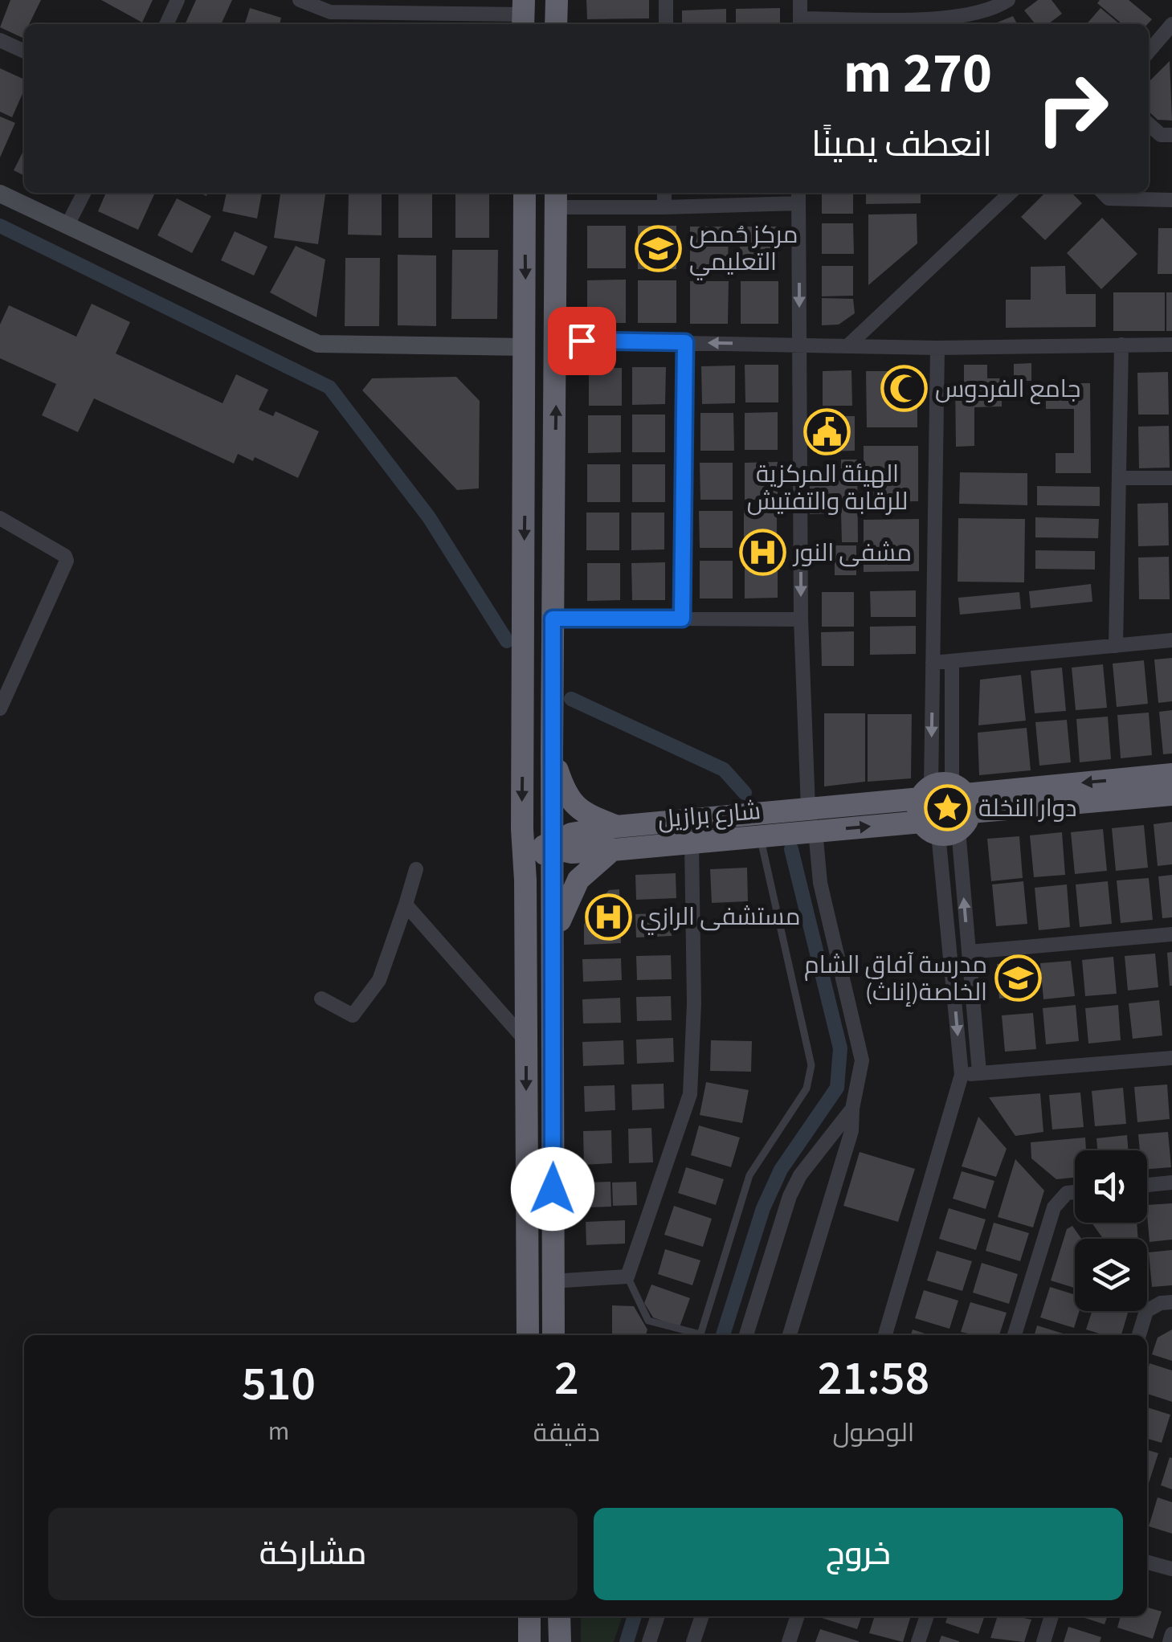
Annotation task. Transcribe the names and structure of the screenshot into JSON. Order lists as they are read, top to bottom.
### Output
{
  "streets": {
    "highway": ["شارع برازيل"]
  },
  "places": {
    "school or university": ["مركز حُمص التعليمي", "مدرسة آفاق الشام الخاصة(إناث)"],
    "mosque": ["جامع الفردوس"],
    "public building": ["الهيئة المركزية للرقابة والتفتيش"],
    "hospital": ["مشفى النور", "مستشفى الرازي"],
    "place": ["دوار النخلة"]
  },
  "page": {
    "turn": ["270 m", "انعطف يمينًا"],
    "eta": [
      "21:58",
      "الوصول",
      "2",
      "دقيقة",
      "510",
      "m"
    ],
    "buttons": ["خروج", "مشاركة"]
  }
}
